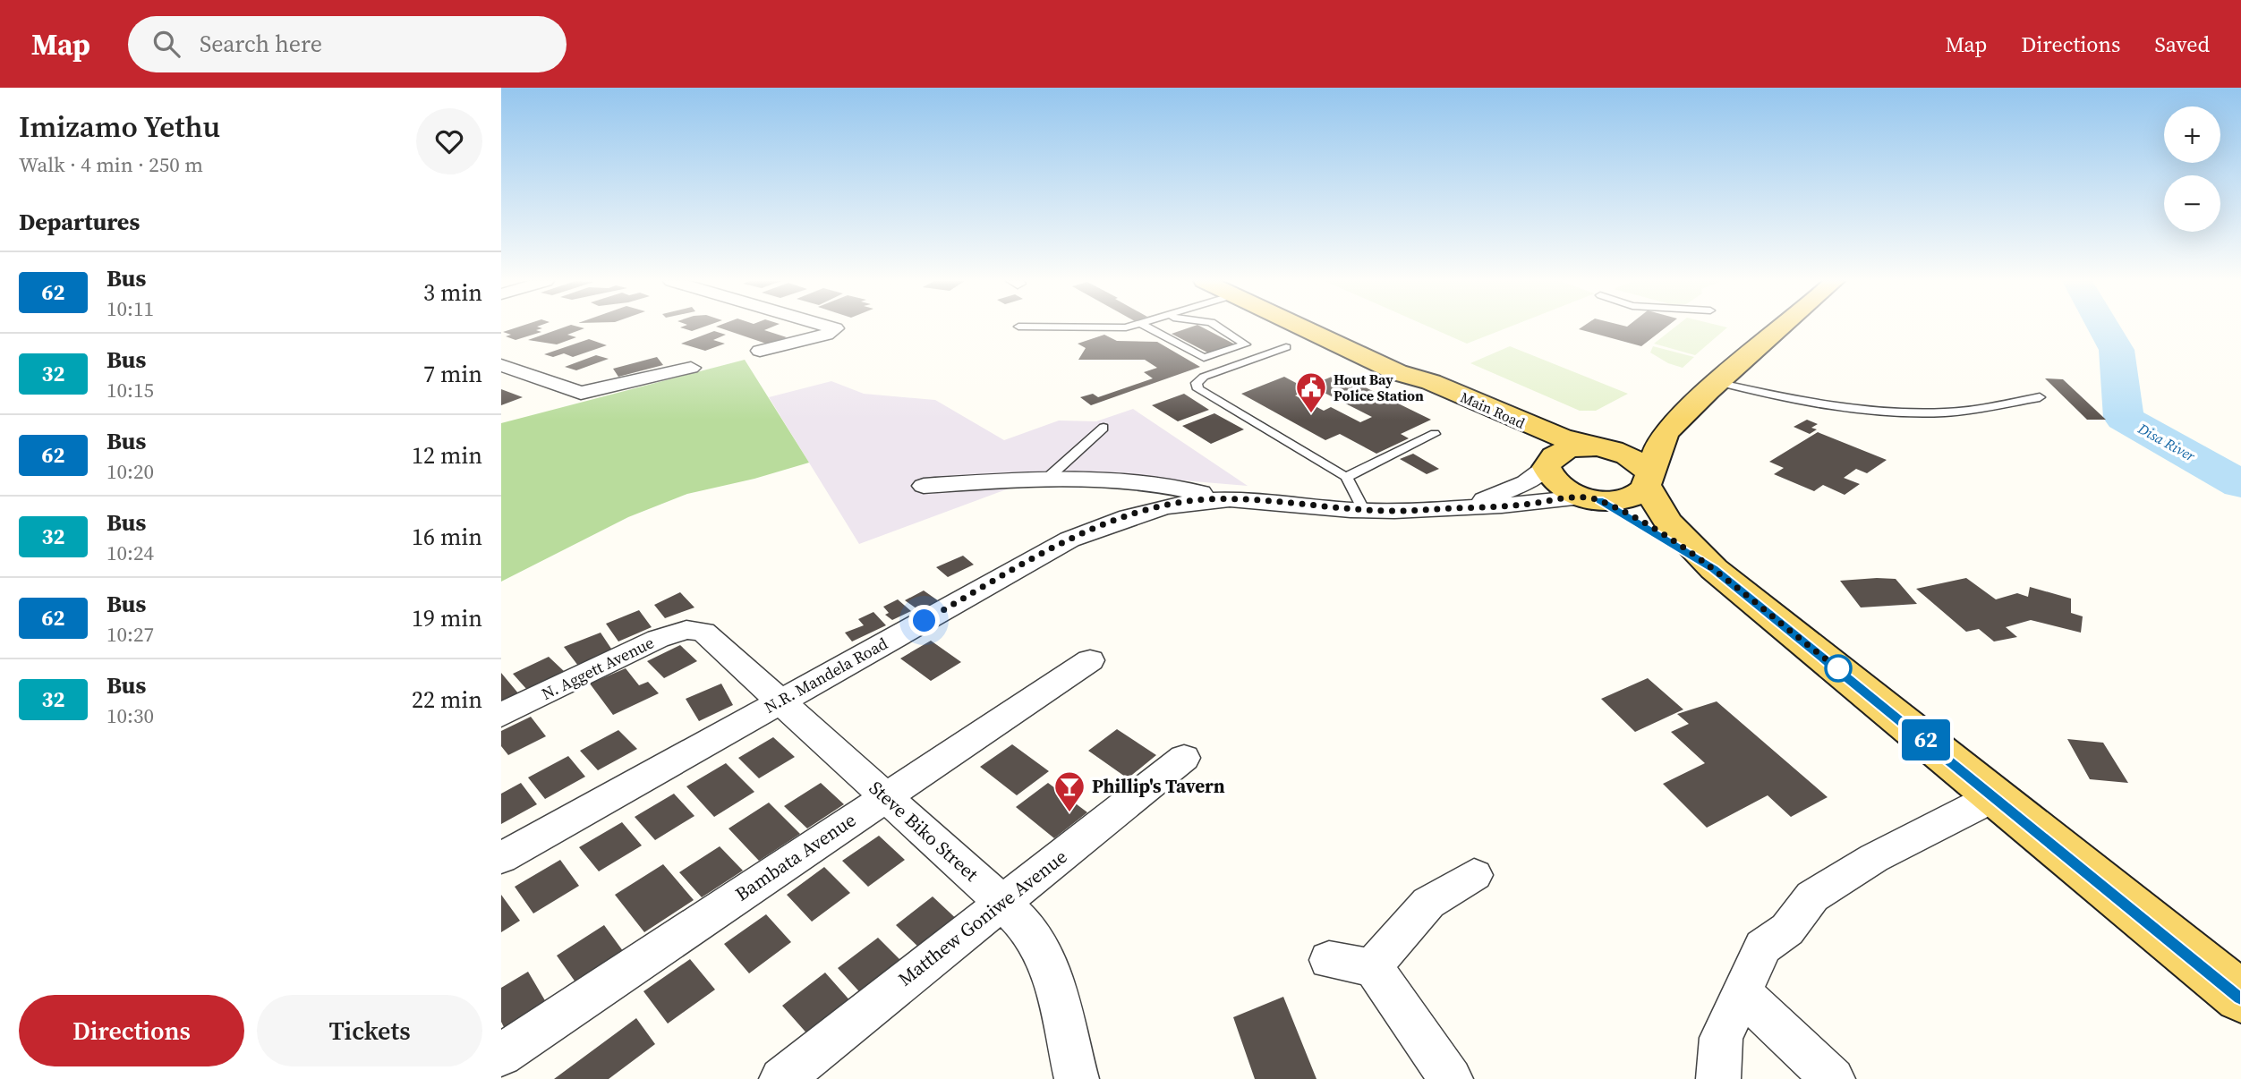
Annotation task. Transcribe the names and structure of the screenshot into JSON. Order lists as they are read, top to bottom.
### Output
{
  "streets": {
    "main road": ["Main Road"],
    "street": [
      "N. Aggett Avenue",
      "N.R. Mandela Road",
      "Steve Biko Street",
      "Bambata Avenue",
      "Matthew Goniwe Avenue"
    ]
  },
  "crossings": [
    ["Main Road", "N.R. Mandela Road"],
    ["N. Aggett Avenue", "Steve Biko Street"],
    ["N.R. Mandela Road", "Steve Biko Street"],
    ["Steve Biko Street", "Bambata Avenue"],
    ["Steve Biko Street", "Matthew Goniwe Avenue"]
  ],
  "water": ["Disa River"],
  "places": {
    "public building": ["Hout Bay Police Station"],
    "bar": ["Phillip's Tavern"]
  },
  "lines": ["bus line 62"],
  "page": {
    "header": "Map",
    "search": "Search here",
    "nav": ["Map", "Directions", "Saved"],
    "heading": [
      ["Imizamo Yethu", "Walk · 4 min · 250 m"],
      "Departures"
    ],
    "on_map": "62",
    "map_buttons": ["+", "−"],
    "list": [
      {
        "mark": "62",
        "name": "Bus",
        "note": "10:11",
        "value": "3 min"
      },
      {
        "mark": "32",
        "name": "Bus",
        "note": "10:15",
        "value": "7 min"
      },
      {
        "mark": "62",
        "name": "Bus",
        "note": "10:20",
        "value": "12 min"
      },
      {
        "mark": "32",
        "name": "Bus",
        "note": "10:24",
        "value": "16 min"
      },
      {
        "mark": "62",
        "name": "Bus",
        "note": "10:27",
        "value": "19 min"
      },
      {
        "mark": "32",
        "name": "Bus",
        "note": "10:30",
        "value": "22 min"
      }
    ],
    "buttons": ["Directions", "Tickets"]
  }
}
